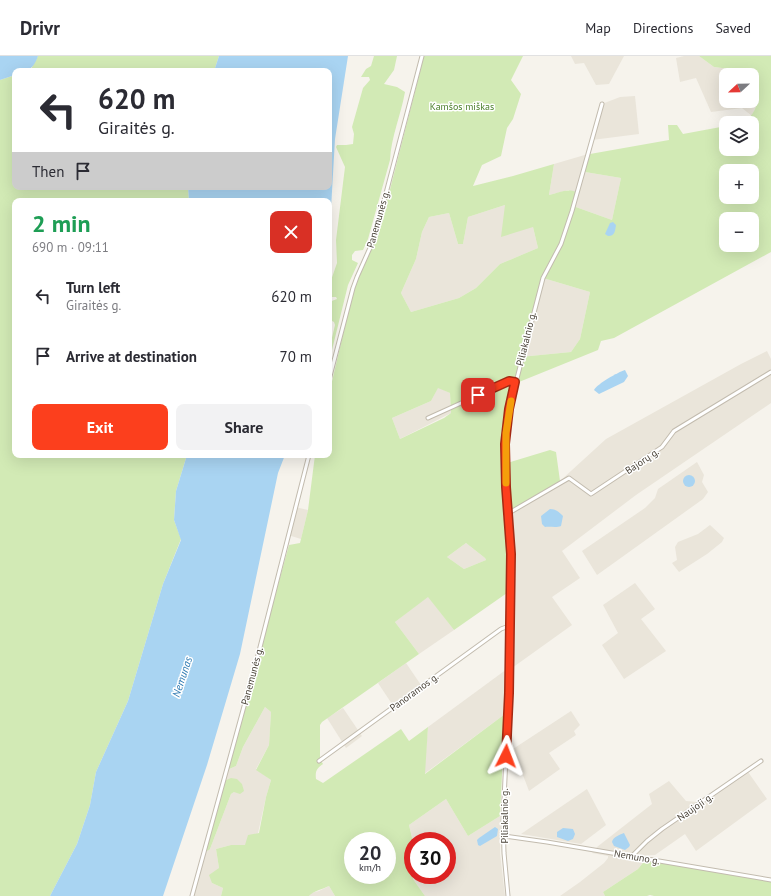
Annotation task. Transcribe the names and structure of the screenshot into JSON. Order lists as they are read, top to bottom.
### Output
{
  "streets": {
    "street": [
      "Panemunės g.",
      "Piliakalnio g.",
      "Bajorų g.",
      "Panoramos g.",
      "Naujoji g.",
      "Nemuno g."
    ]
  },
  "crossings": [
    ["Piliakalnio g.", "Bajorų g."],
    ["Piliakalnio g.", "Panoramos g."],
    ["Piliakalnio g.", "Nemuno g."],
    ["Naujoji g.", "Nemuno g."]
  ],
  "water": ["Nemunas"],
  "parks": ["Kamšos miškas"],
  "north": "left",
  "page": {
    "header": "Drivr",
    "nav": ["Map", "Directions", "Saved"],
    "map_buttons": ["+", "−"],
    "turn": ["620 m", "Giraitės g."],
    "then": "Then",
    "heading": ["2 min", "690 m · 09:11"],
    "list": [
      {
        "name": "Turn left",
        "note": "Giraitės g.",
        "value": "620 m"
      },
      {
        "name": "Arrive at destination",
        "value": "70 m"
      }
    ],
    "buttons": ["Exit", "Share"],
    "speed": "20 km/h",
    "limit": "30"
  }
}
